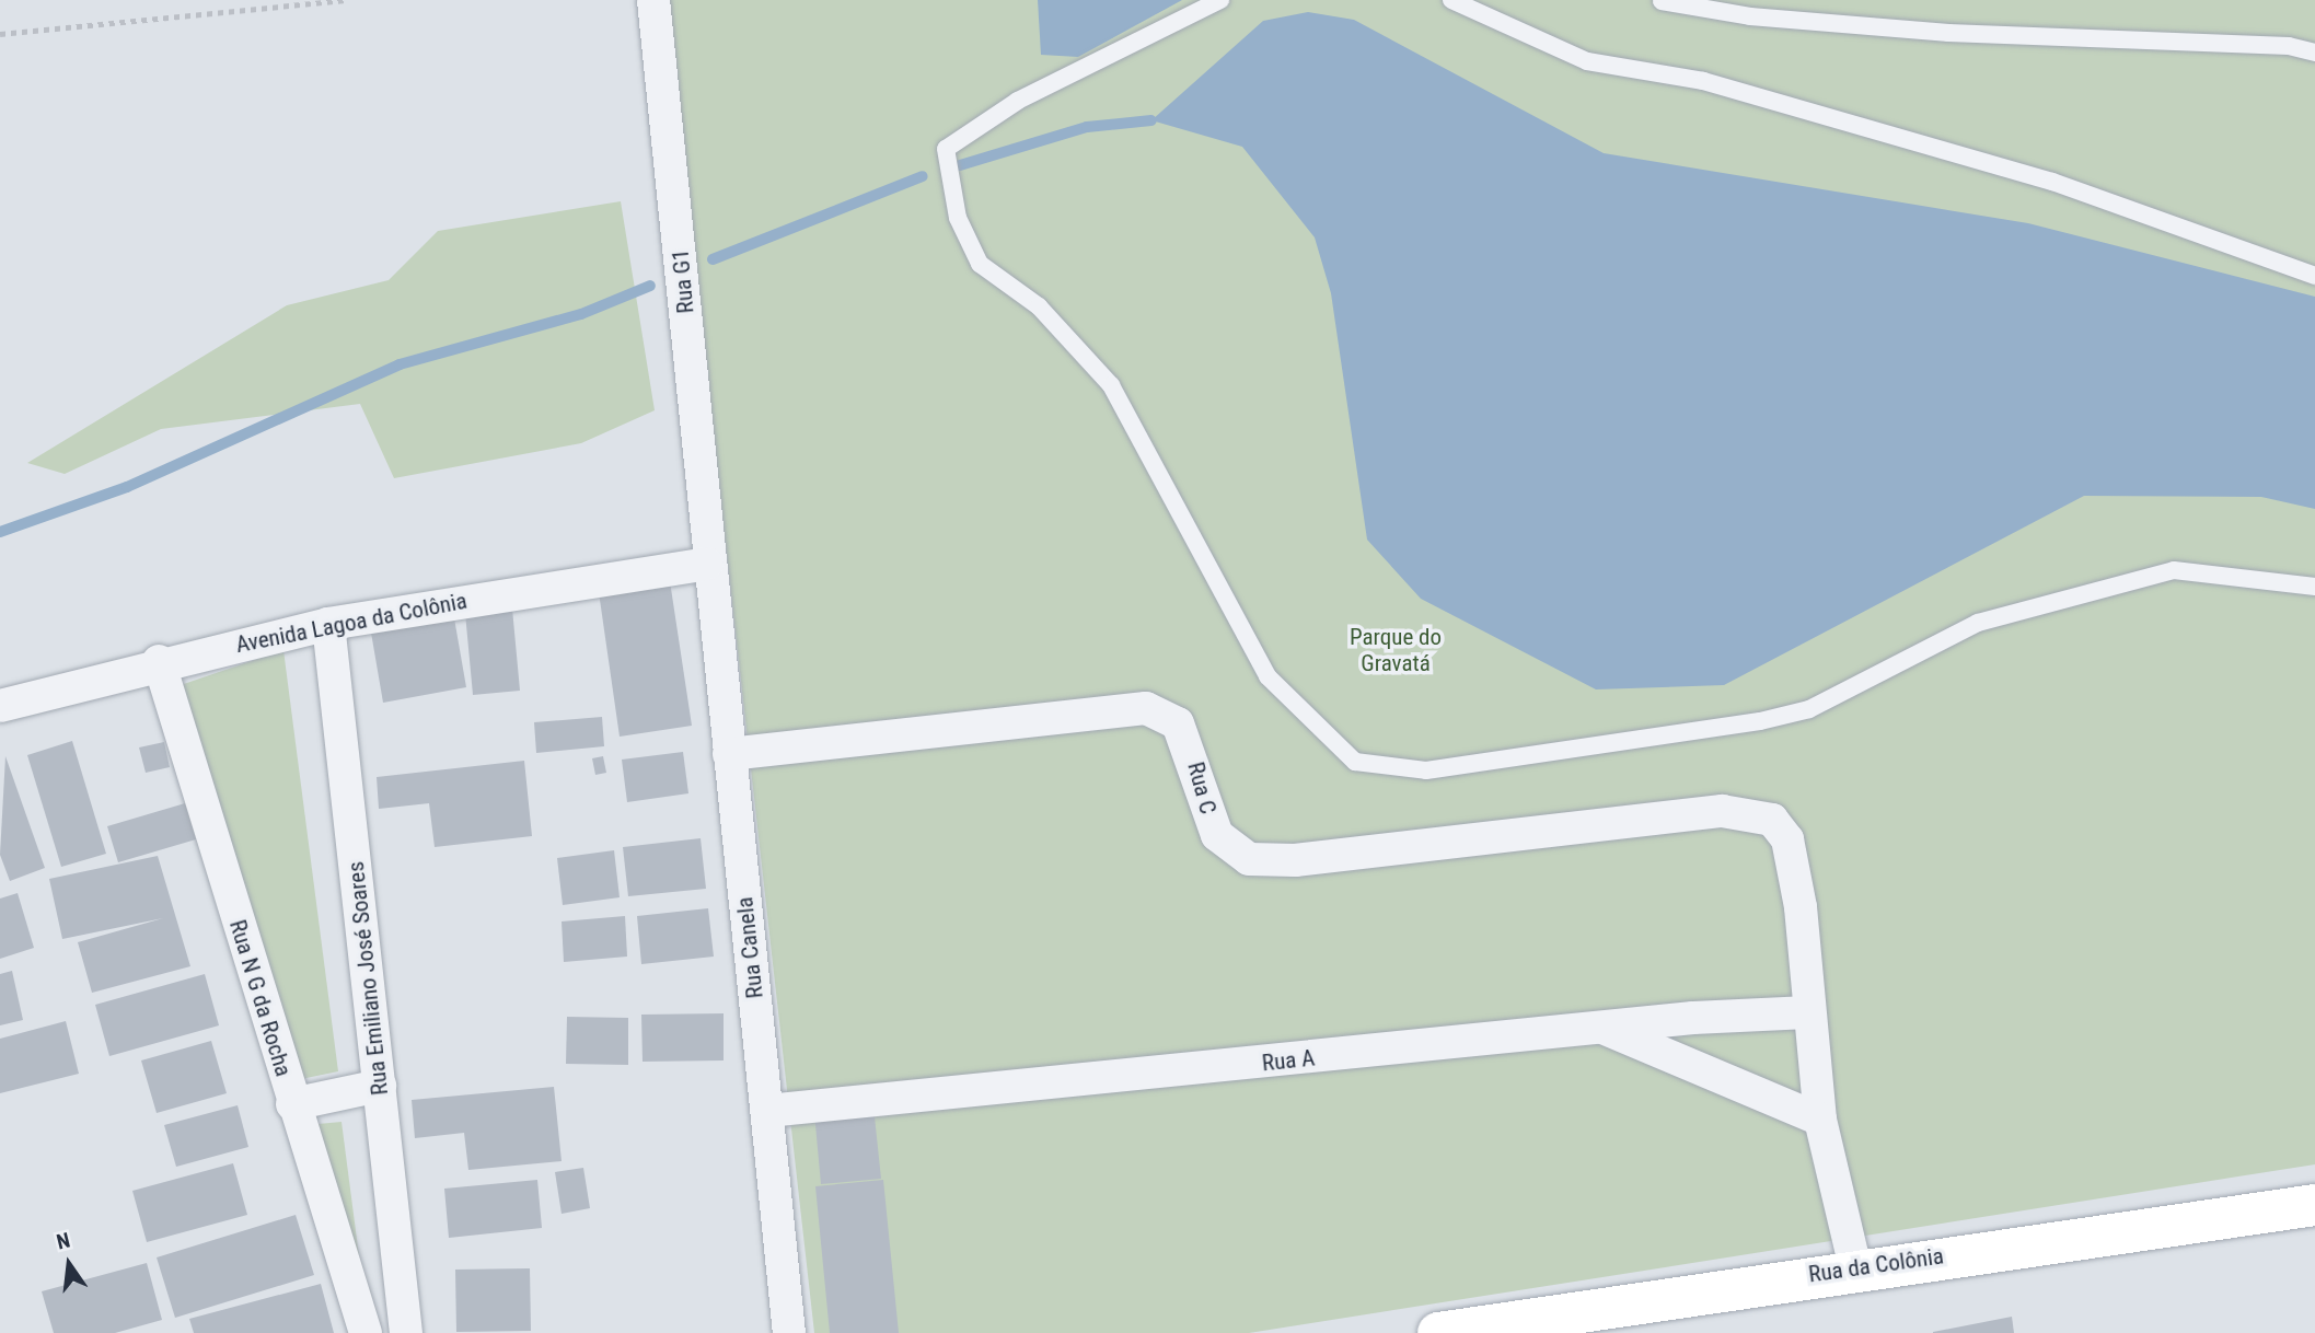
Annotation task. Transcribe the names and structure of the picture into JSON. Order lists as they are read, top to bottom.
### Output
{
  "streets": {
    "main road": ["Rua da Colônia"],
    "street": [
      "Rua G1",
      "Avenida Lagoa da Colônia",
      "Rua C",
      "Rua Canela",
      "Rua Emiliano José Soares",
      "Rua N G da Rocha",
      "Rua A"
    ]
  },
  "crossings": [
    ["Rua G1", "Avenida Lagoa da Colônia"],
    ["Rua G1", "Rua Canela"],
    ["Avenida Lagoa da Colônia", "Rua Canela"],
    ["Avenida Lagoa da Colônia", "Rua Emiliano José Soares"],
    ["Avenida Lagoa da Colônia", "Rua N G da Rocha"],
    ["Rua C", "Rua Canela"],
    ["Rua C", "Rua A"],
    ["Rua Canela", "Rua A"]
  ],
  "parks": ["Parque do Gravatá"],
  "north": "top"
}
